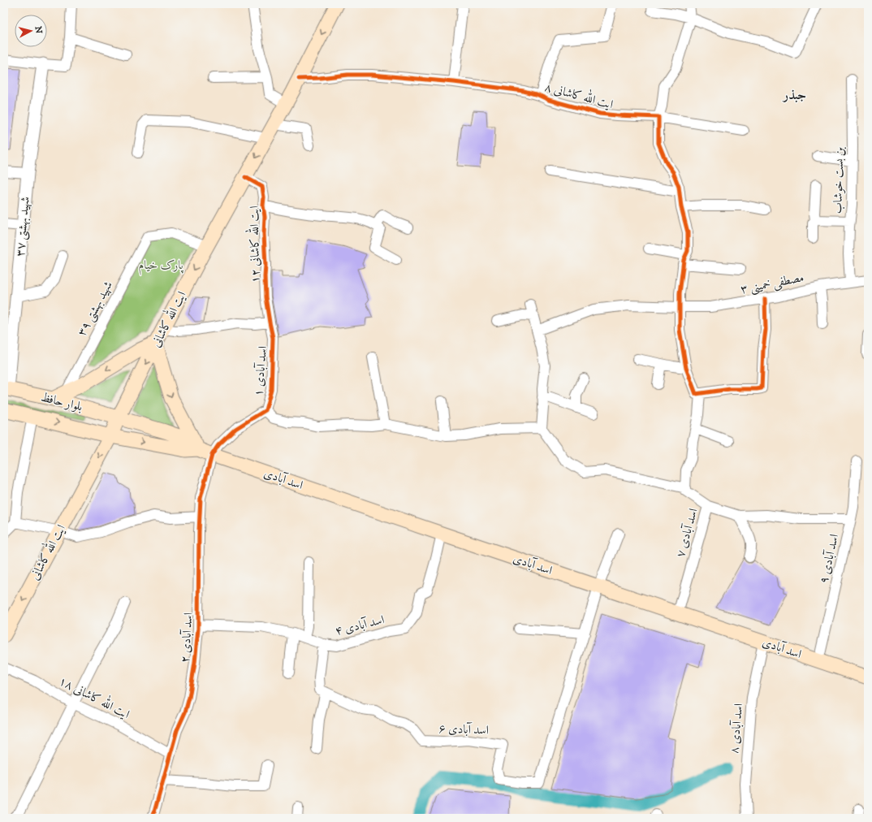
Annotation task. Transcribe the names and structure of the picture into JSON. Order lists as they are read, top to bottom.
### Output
{
  "streets": {
    "main road": ["ایت الله کاشانی", "بلوار حافظ", "اسد آبادی"],
    "street": [
      "ایت الله کاشانی ۸",
      "بن بست خوشاب",
      "شهید بهشتی ۳۷",
      "ایت الله کاشانی ۱۲",
      "مصطفی خمینی ۳",
      "شهید بهشتی ۳۹",
      "اسد آبادی ۱",
      "اسد آبادی ۷",
      "اسد آبادی ۹",
      "اسد آبادی ۴",
      "اسد آبادی ۲",
      "ایت الله کاشانی ۱۸",
      "اسد آبادی ۸",
      "اسد آبادی ۶"
    ]
  },
  "crossings": [
    ["ایت الله کاشانی ۸", "ایت الله کاشانی"],
    ["بن بست خوشاب", "مصطفی خمینی ۳"],
    ["شهید بهشتی ۳۷", "بلوار حافظ"],
    ["ایت الله کاشانی ۱۲", "ایت الله کاشانی"],
    ["ایت الله کاشانی ۱۲", "اسد آبادی ۱"],
    ["شهید بهشتی ۳۹", "ایت الله کاشانی"],
    ["ایت الله کاشانی", "بلوار حافظ"],
    ["ایت الله کاشانی", "اسد آبادی"],
    ["اسد آبادی ۱", "اسد آبادی"],
    ["اسد آبادی ۱", "اسد آبادی ۲"],
    ["بلوار حافظ", "اسد آبادی"],
    ["اسد آبادی", "اسد آبادی ۷"],
    ["اسد آبادی", "اسد آبادی ۹"],
    ["اسد آبادی", "اسد آبادی ۴"],
    ["اسد آبادی", "اسد آبادی ۲"],
    ["اسد آبادی", "اسد آبادی ۸"],
    ["اسد آبادی", "اسد آبادی ۶"],
    ["اسد آبادی ۴", "اسد آبادی ۲"],
    ["اسد آبادی ۲", "ایت الله کاشانی ۱۸"]
  ],
  "one_way": ["ایت الله کاشانی"],
  "districts": ["جبذر"],
  "parks": ["پارک خیام"],
  "north": "right"
}
